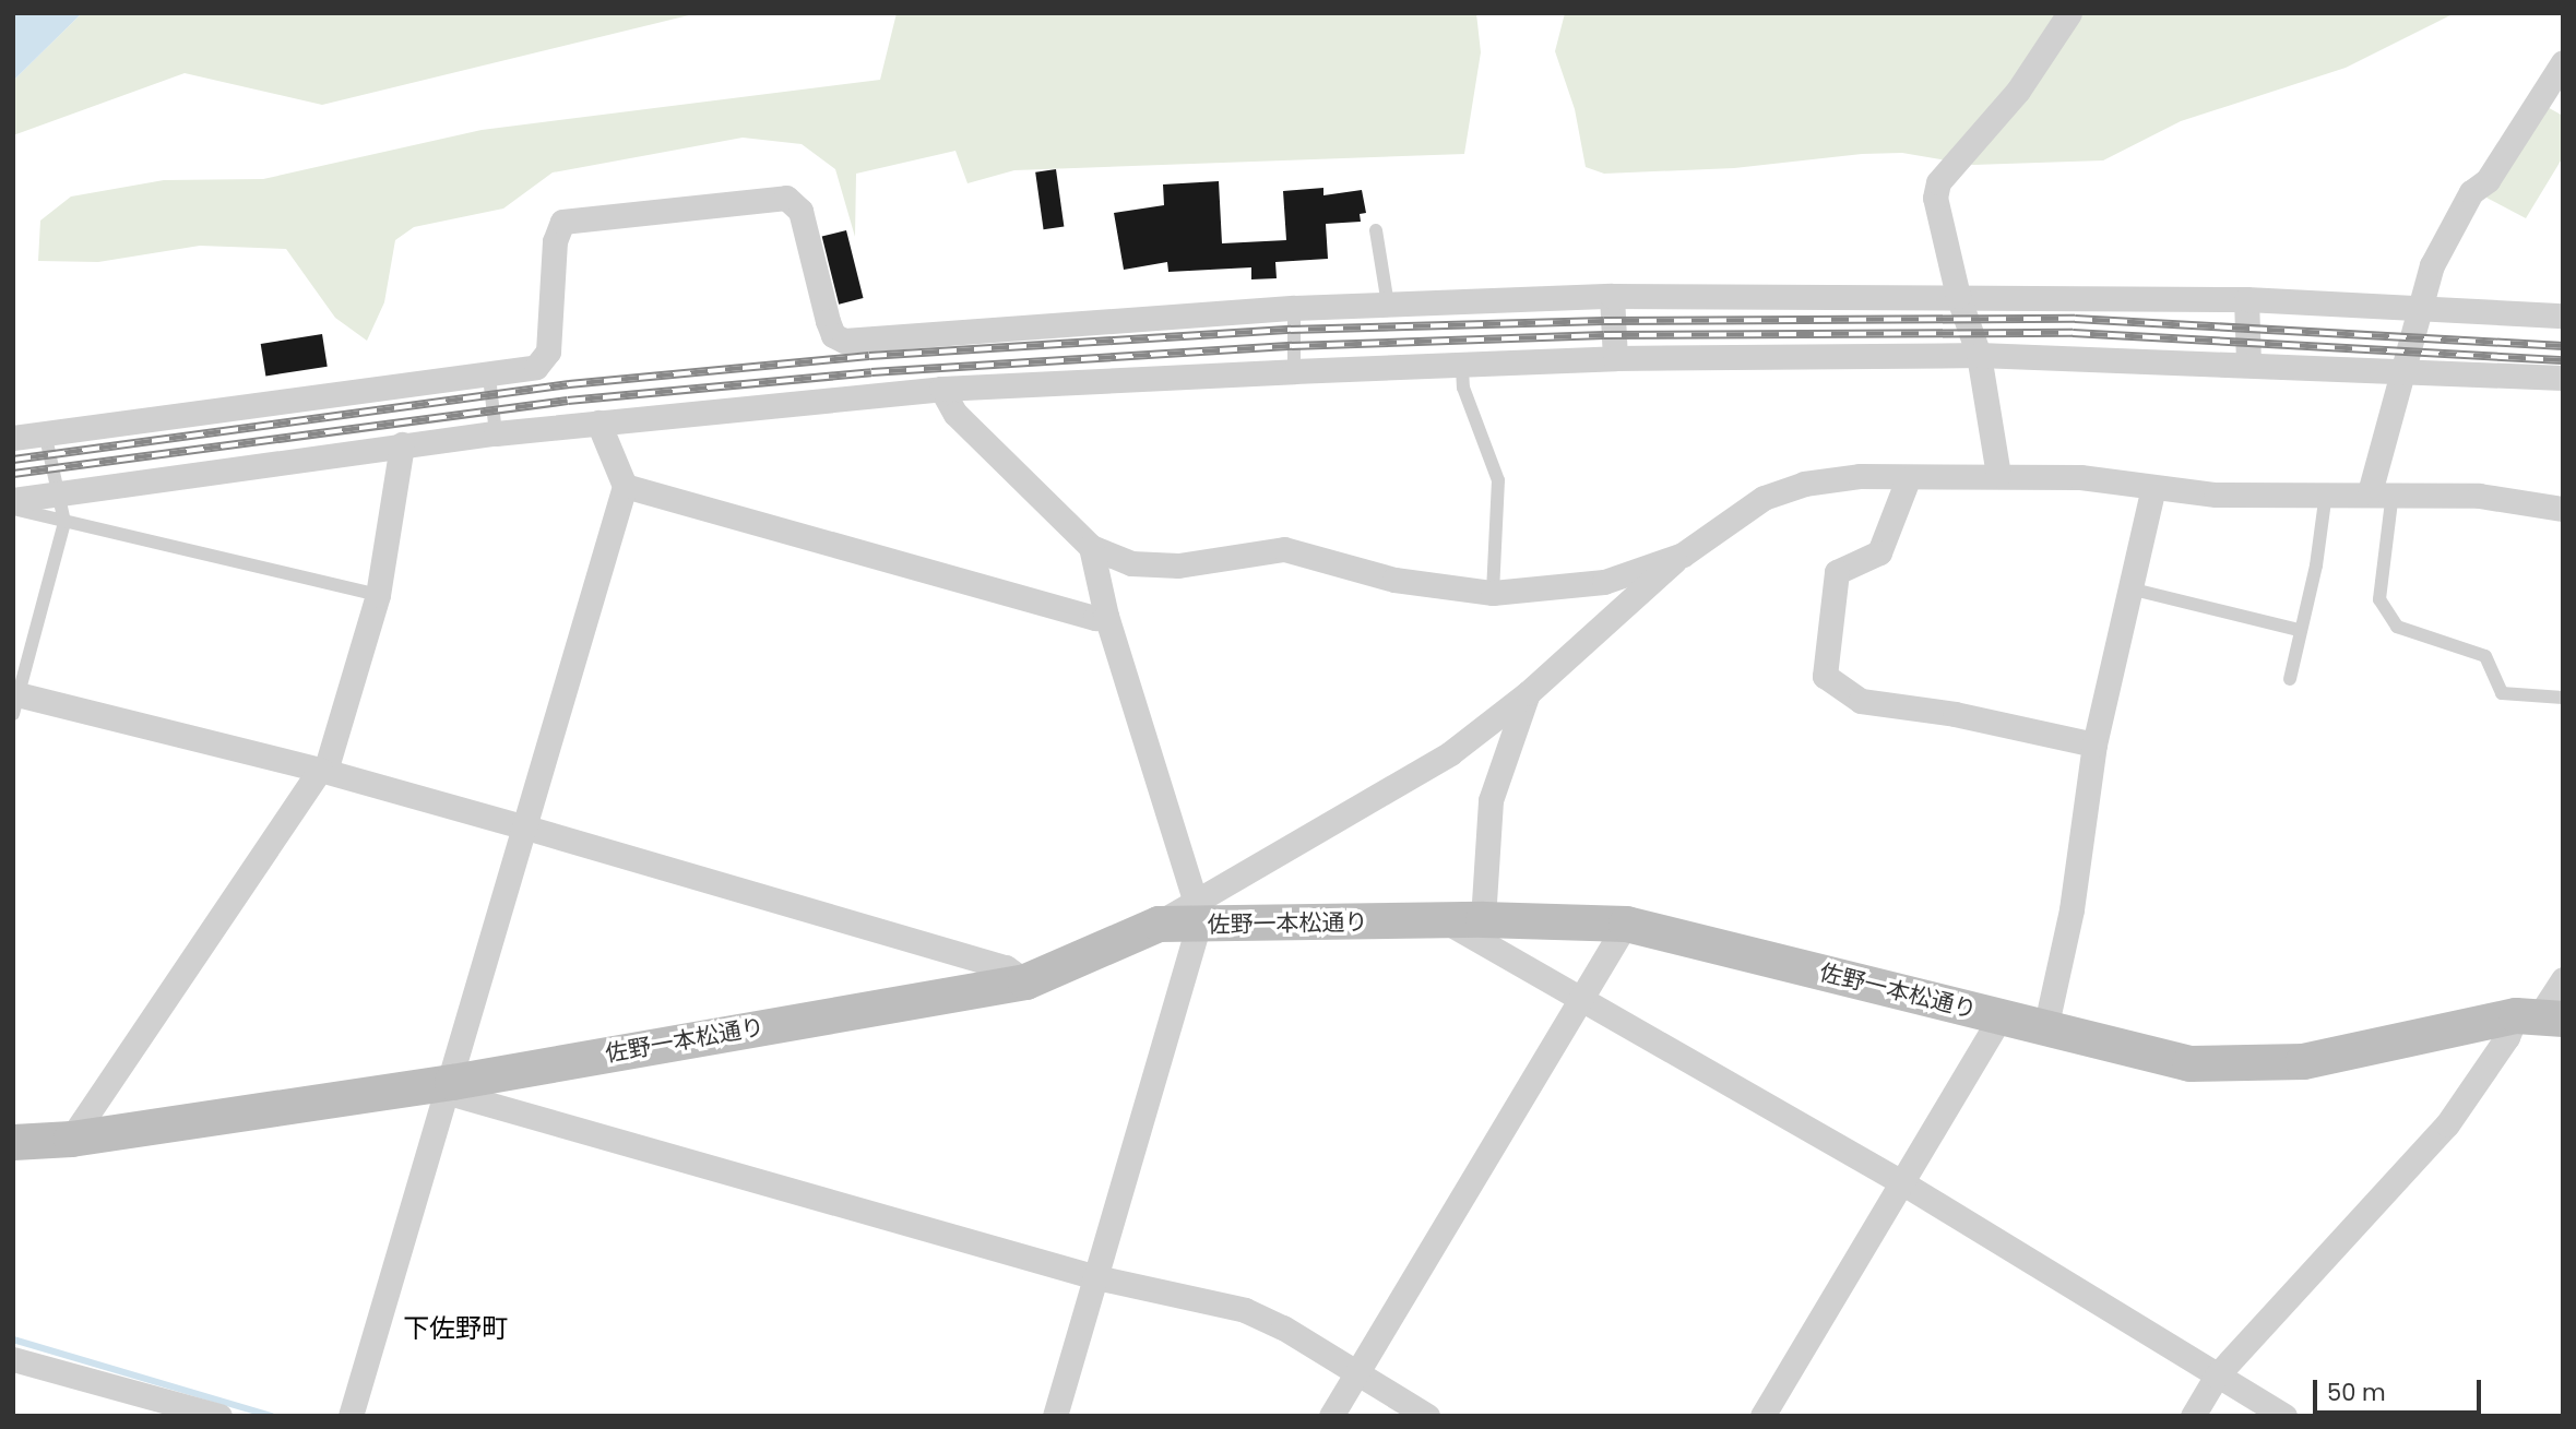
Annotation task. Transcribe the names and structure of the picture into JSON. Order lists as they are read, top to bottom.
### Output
{
  "streets": {
    "street": ["佐野一本松通り"]
  },
  "districts": ["下佐野町"],
  "scale_bar": "50 m"
}
